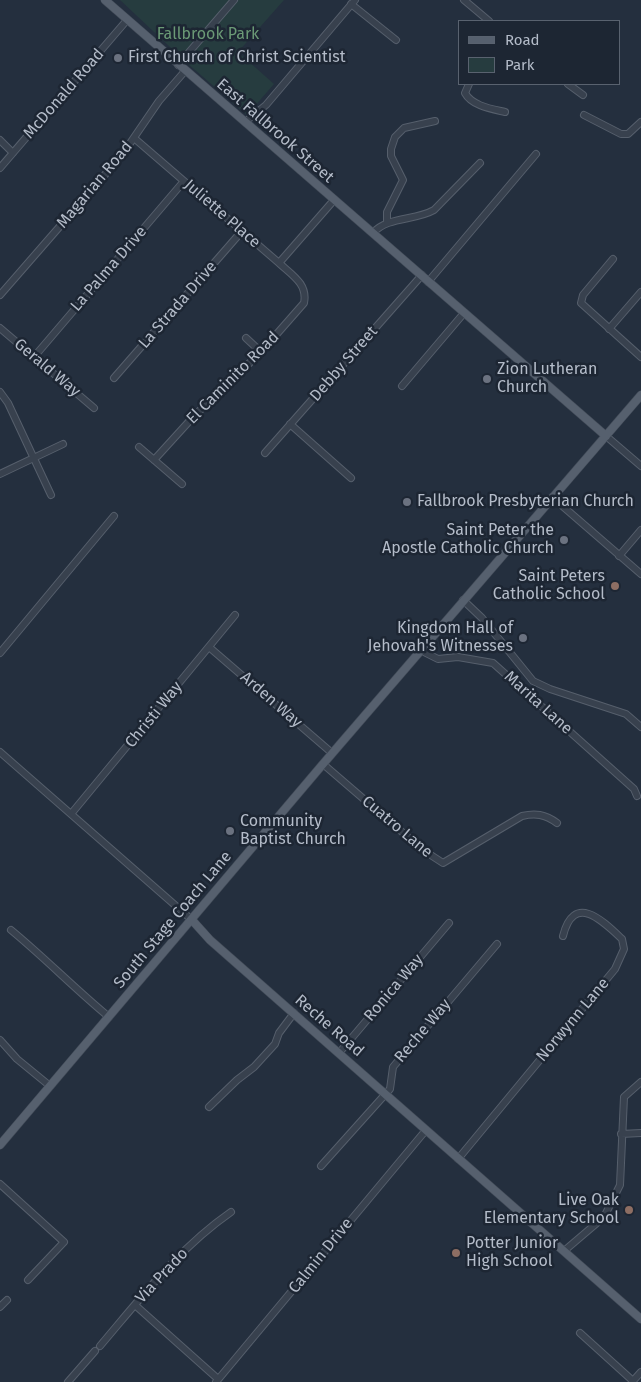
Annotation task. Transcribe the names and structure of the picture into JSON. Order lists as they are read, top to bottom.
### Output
{
  "streets": {
    "main road": ["East Fallbrook Street", "South Stage Coach Lane", "Reche Road"],
    "street": [
      "McDonald Road",
      "Magarian Road",
      "Juliette Place",
      "La Palma Drive",
      "La Strada Drive",
      "Debby Street",
      "Gerald Way",
      "El Caminito Road",
      "Arden Way",
      "Marita Lane",
      "Christi Way",
      "Cuatro Lane",
      "Ronica Way",
      "Norwynn Lane",
      "Reche Way",
      "Calmin Drive",
      "Via Prado"
    ]
  },
  "crossings": [
    ["McDonald Road", "East Fallbrook Street"],
    ["East Fallbrook Street", "Magarian Road"],
    ["East Fallbrook Street", "Debby Street"],
    ["East Fallbrook Street", "South Stage Coach Lane"],
    ["Magarian Road", "Juliette Place"],
    ["Juliette Place", "La Palma Drive"],
    ["Juliette Place", "La Strada Drive"],
    ["Juliette Place", "El Caminito Road"],
    ["La Palma Drive", "Gerald Way"],
    ["Arden Way", "Christi Way"],
    ["Arden Way", "South Stage Coach Lane"],
    ["Marita Lane", "South Stage Coach Lane"],
    ["Christi Way", "Reche Road"],
    ["Cuatro Lane", "South Stage Coach Lane"],
    ["South Stage Coach Lane", "Reche Road"],
    ["Ronica Way", "Reche Road"],
    ["Norwynn Lane", "Reche Road"],
    ["Reche Road", "Reche Way"],
    ["Reche Road", "Calmin Drive"]
  ],
  "parks": ["Fallbrook Park"],
  "places": [
    "First Church of Christ Scientist",
    "Zion Lutheran Church",
    "Fallbrook Presbyterian Church",
    "Saint Peter the Apostle Catholic Church",
    "Saint Peters Catholic School",
    "Kingdom Hall of Jehovah's Witnesses",
    "Community Baptist Church",
    "Live Oak Elementary School",
    "Potter Junior High School"
  ],
  "legend": ["Road", "Park"]
}
